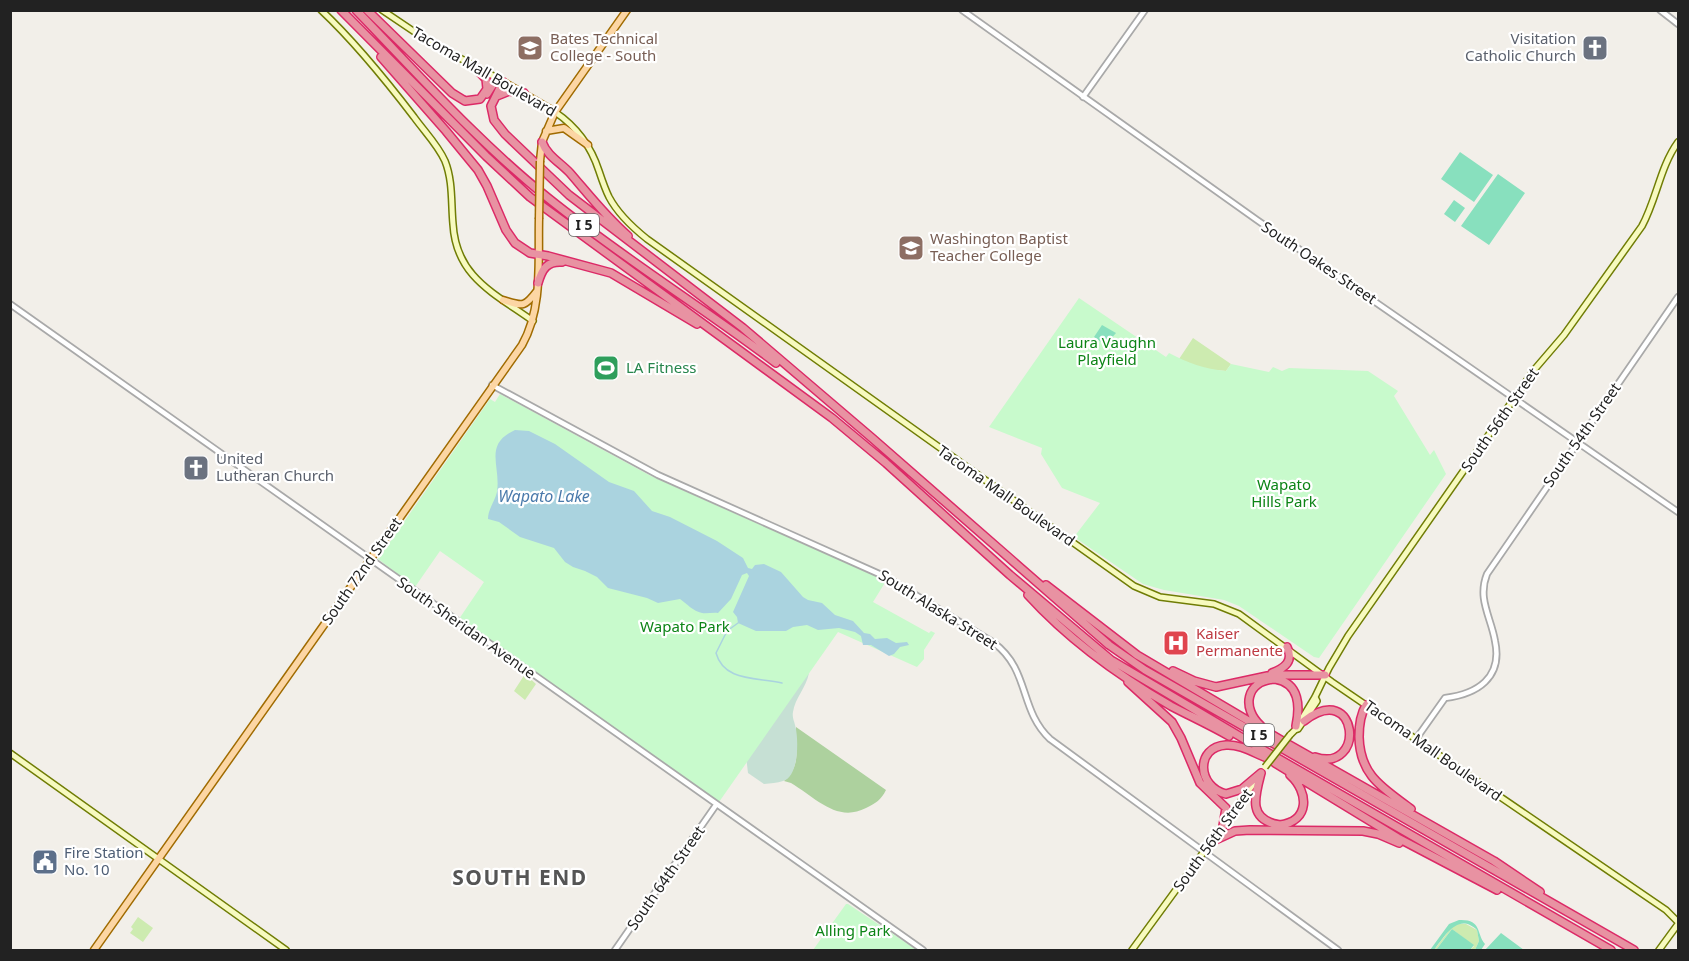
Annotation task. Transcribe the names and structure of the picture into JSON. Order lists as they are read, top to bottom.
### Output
{
  "streets": {
    "highway": ["I 5"],
    "main road": ["Tacoma Mall Boulevard", "South 56th Street", "South 72nd Street"],
    "street": [
      "South Oakes Street",
      "South 54th Street",
      "South Alaska Street",
      "South Sheridan Avenue",
      "South 64th Street"
    ]
  },
  "crossings": [
    ["Tacoma Mall Boulevard", "South 56th Street"],
    ["Tacoma Mall Boulevard", "South 54th Street"],
    ["Tacoma Mall Boulevard", "South 72nd Street"],
    ["South Oakes Street", "South 56th Street"],
    ["South Oakes Street", "South 54th Street"],
    ["South 56th Street", "South Alaska Street"],
    ["South 72nd Street", "South Alaska Street"],
    ["South 72nd Street", "South Sheridan Avenue"],
    ["South Sheridan Avenue", "South 64th Street"]
  ],
  "districts": ["SOUTH END"],
  "water": ["Wapato Lake"],
  "parks": [
    "Laura Vaughn Playfield",
    "Wapato Hills Park",
    "Wapato Park",
    "Alling Park"
  ],
  "places": {
    "school or university": ["Bates Technical College - South", "Washington Baptist Teacher College"],
    "church": ["Visitation Catholic Church", "United Lutheran Church"],
    "sports": ["LA Fitness"],
    "hospital": ["Kaiser Permanente"],
    "public building": ["Fire Station No. 10"]
  }
}
